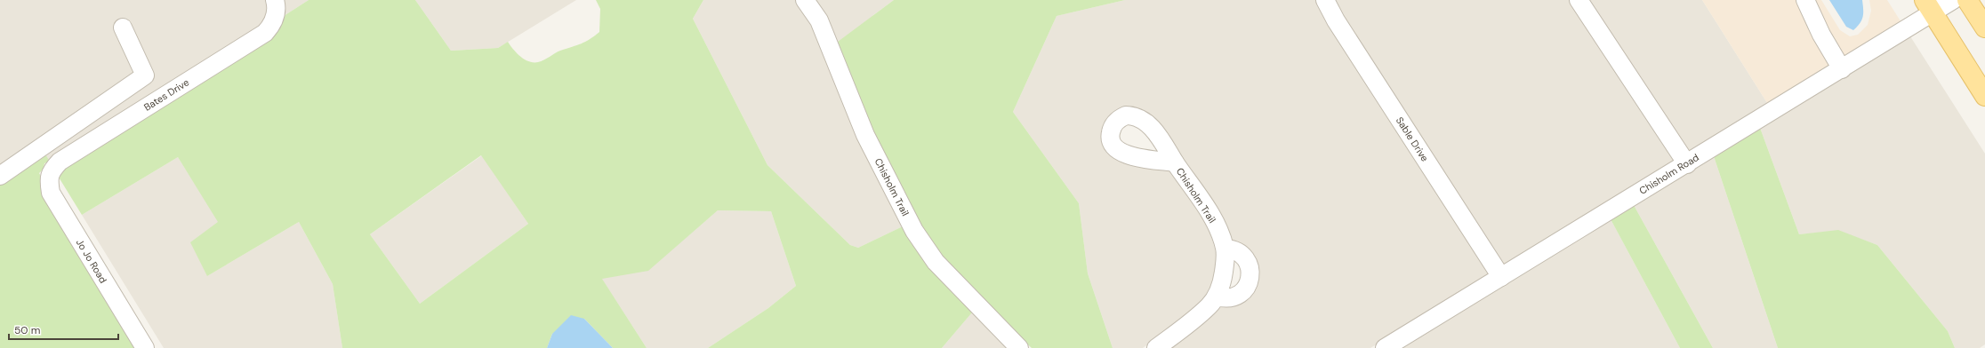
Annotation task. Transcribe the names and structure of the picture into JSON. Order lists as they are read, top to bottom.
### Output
{
  "streets": {
    "street": [
      "Bates Drive",
      "Sable Drive",
      "Chisholm Road",
      "Chisholm Trail",
      "Jo Jo Road"
    ]
  },
  "crossings": [
    ["Bates Drive", "Jo Jo Road"],
    ["Sable Drive", "Chisholm Road"]
  ],
  "scale_bar": "50 m"
}
